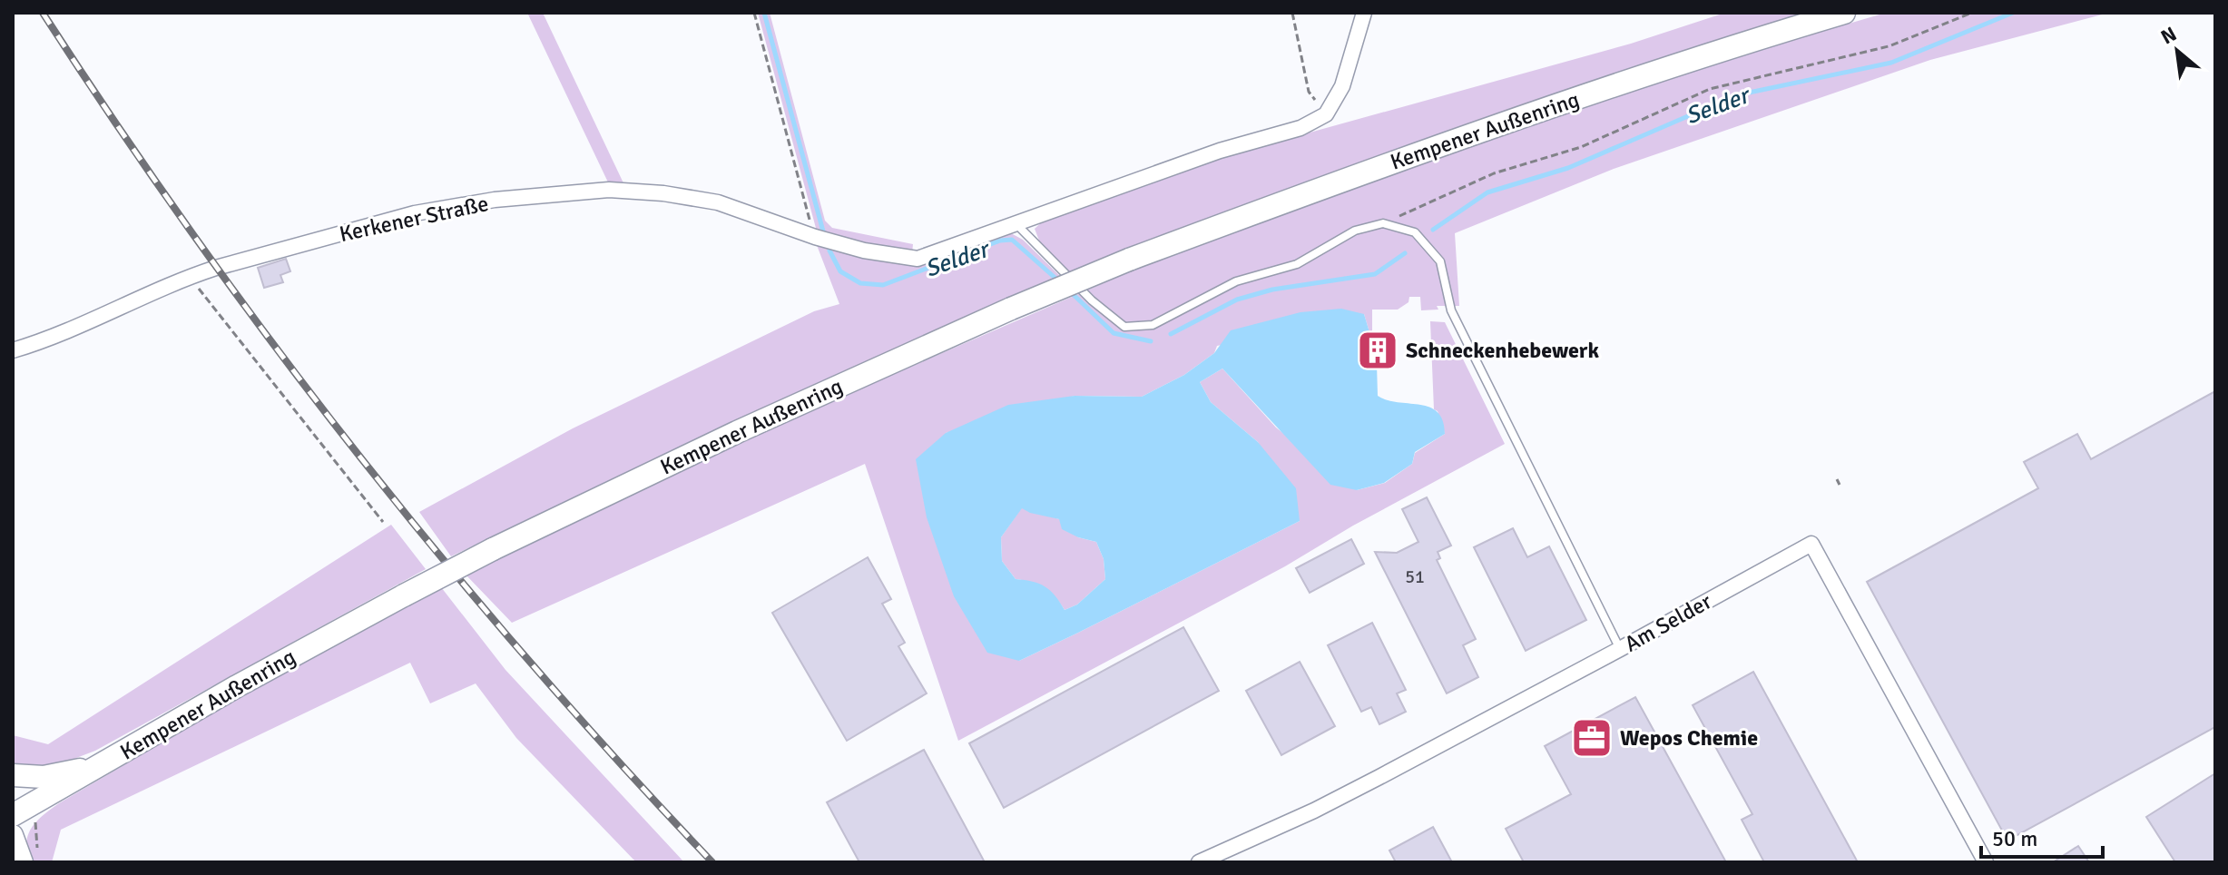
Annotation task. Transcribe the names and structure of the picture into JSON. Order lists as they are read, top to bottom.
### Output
{
  "streets": {
    "main road": ["Kempener Außenring"],
    "street": ["Kerkener Straße", "Am Selder"]
  },
  "water": ["Selder"],
  "places": {
    "building": ["Schneckenhebewerk"],
    "office": ["Wepos Chemie"]
  },
  "house_numbers": ["51"],
  "scale_bar": "50 m",
  "north": "top left"
}
